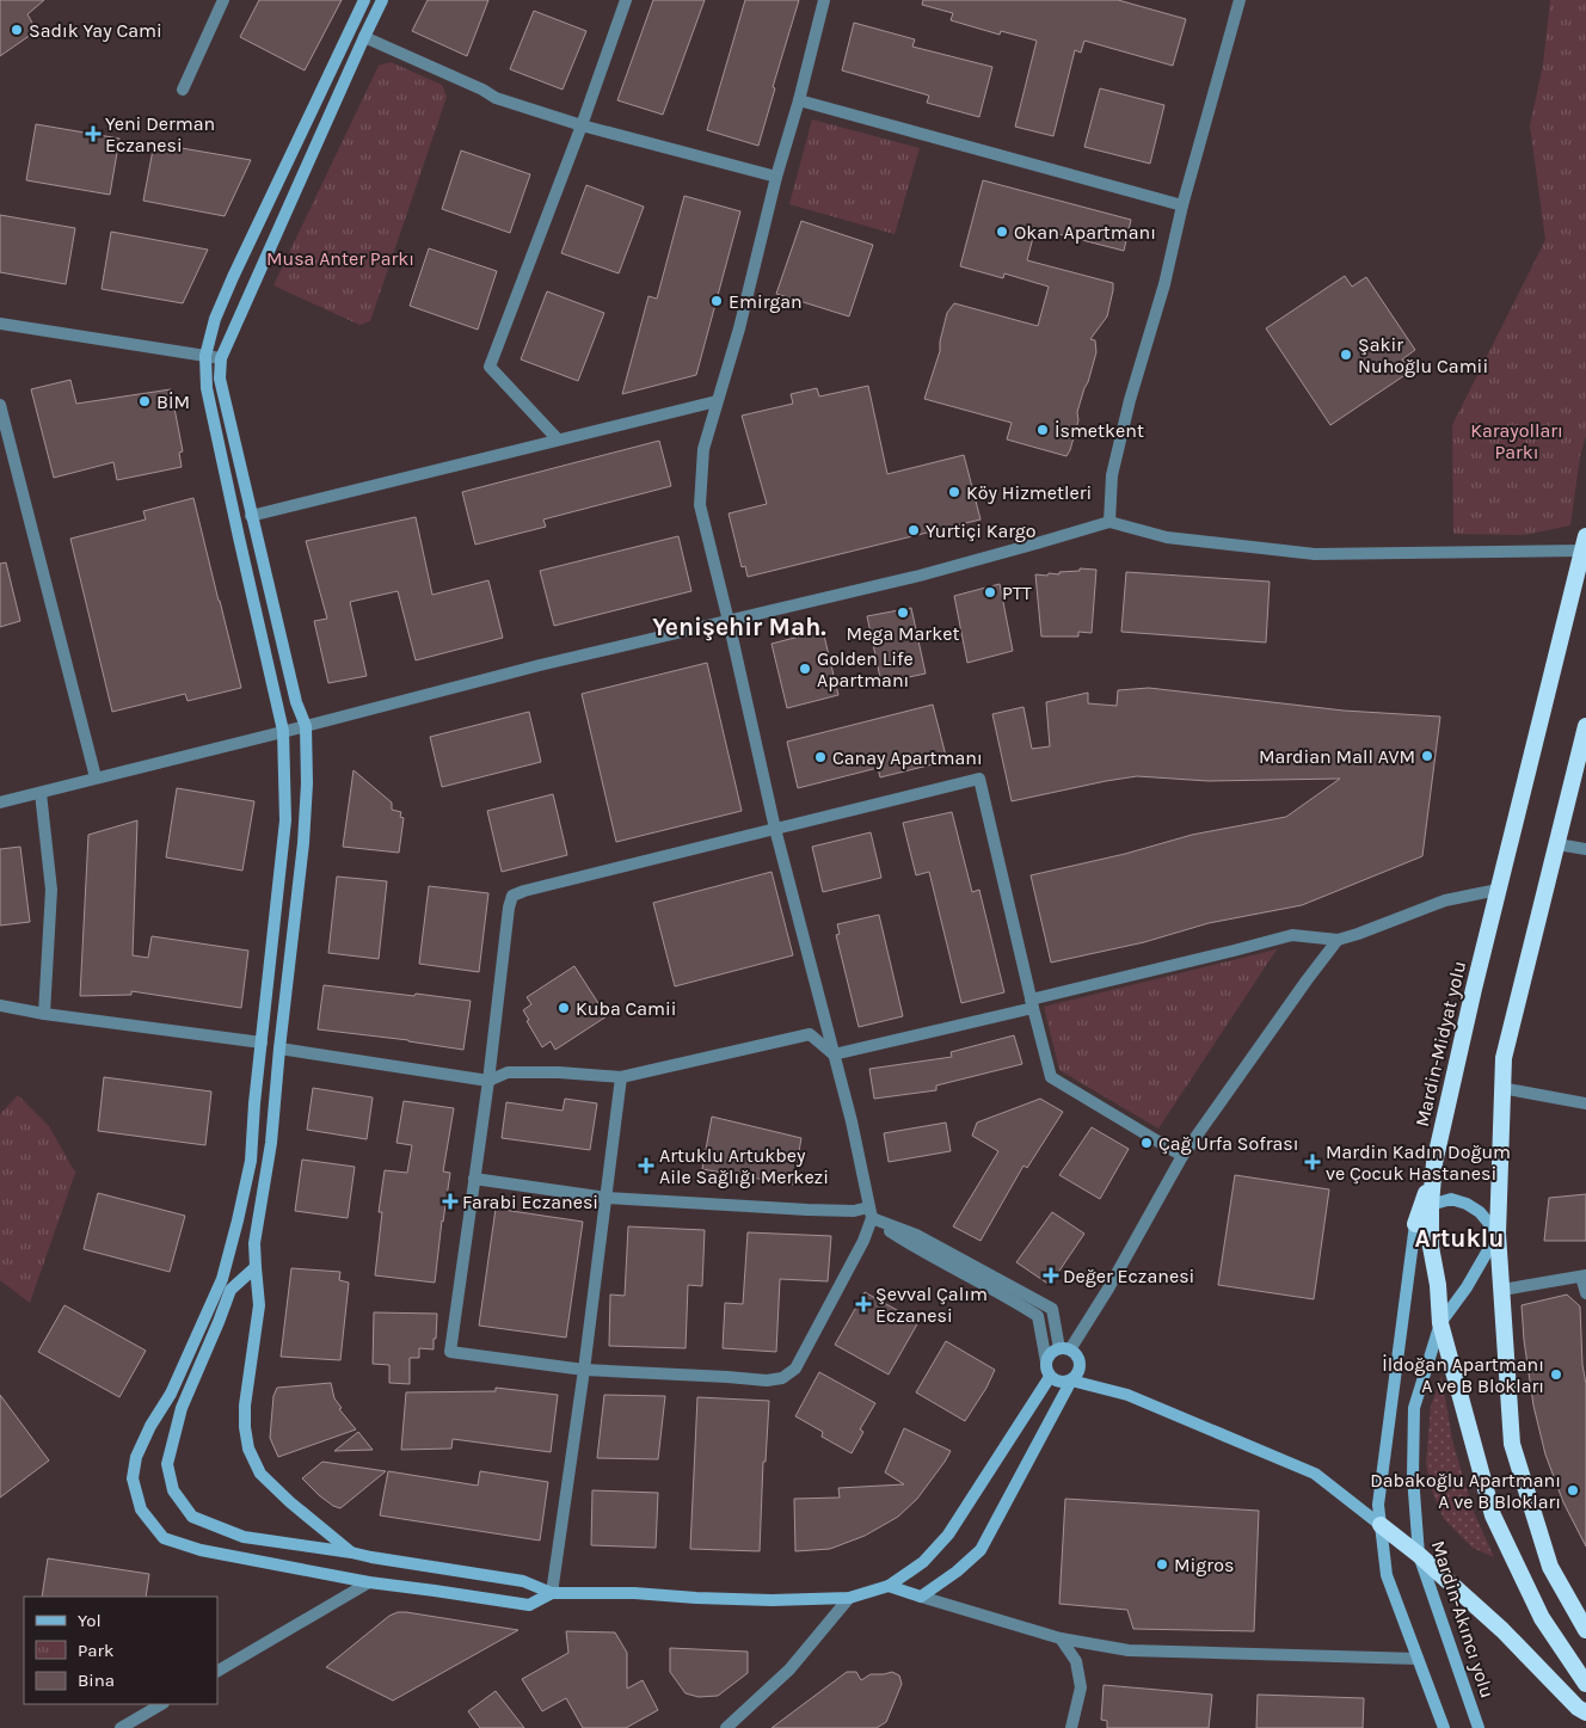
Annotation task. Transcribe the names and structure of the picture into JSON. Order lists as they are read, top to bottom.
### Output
{
  "streets": {
    "highway": ["Mardin-Midyat yolu"],
    "main road": ["Mardin-Akıncı yolu"]
  },
  "crossings": [
    ["Mardin-Midyat yolu", "Mardin-Akıncı yolu"]
  ],
  "districts": ["Yenişehir Mah.", "Artuklu"],
  "parks": ["Musa Anter Parkı", "Karayolları Parkı"],
  "places": {
    "other": [
      "Sadık Yay Cami",
      "Okan Apartmanı",
      "Emirgan",
      "Şakir Nuhoğlu Camii",
      "BİM",
      "İsmetkent",
      "Köy Hizmetleri",
      "Yurtiçi Kargo",
      "PTT",
      "Mega Market",
      "Golden Life Apartmanı",
      "Mardian Mall AVM",
      "Canay Apartmanı",
      "Kuba Camii",
      "Çağ Urfa Sofrası",
      "İldoğan Apartmanı A ve B Blokları",
      "Dabakoğlu Apartmanı A ve B Blokları",
      "Migros"
    ],
    "health": [
      "Yeni Derman Eczanesi",
      "Mardin Kadın Doğum ve Çocuk Hastanesi",
      "Artuklu Artukbey Aile Sağlığı Merkezi",
      "Farabi Eczanesi",
      "Değer Eczanesi",
      "Şevval Çalım Eczanesi"
    ]
  },
  "legend": ["Yol", "Park", "Bina"]
}
